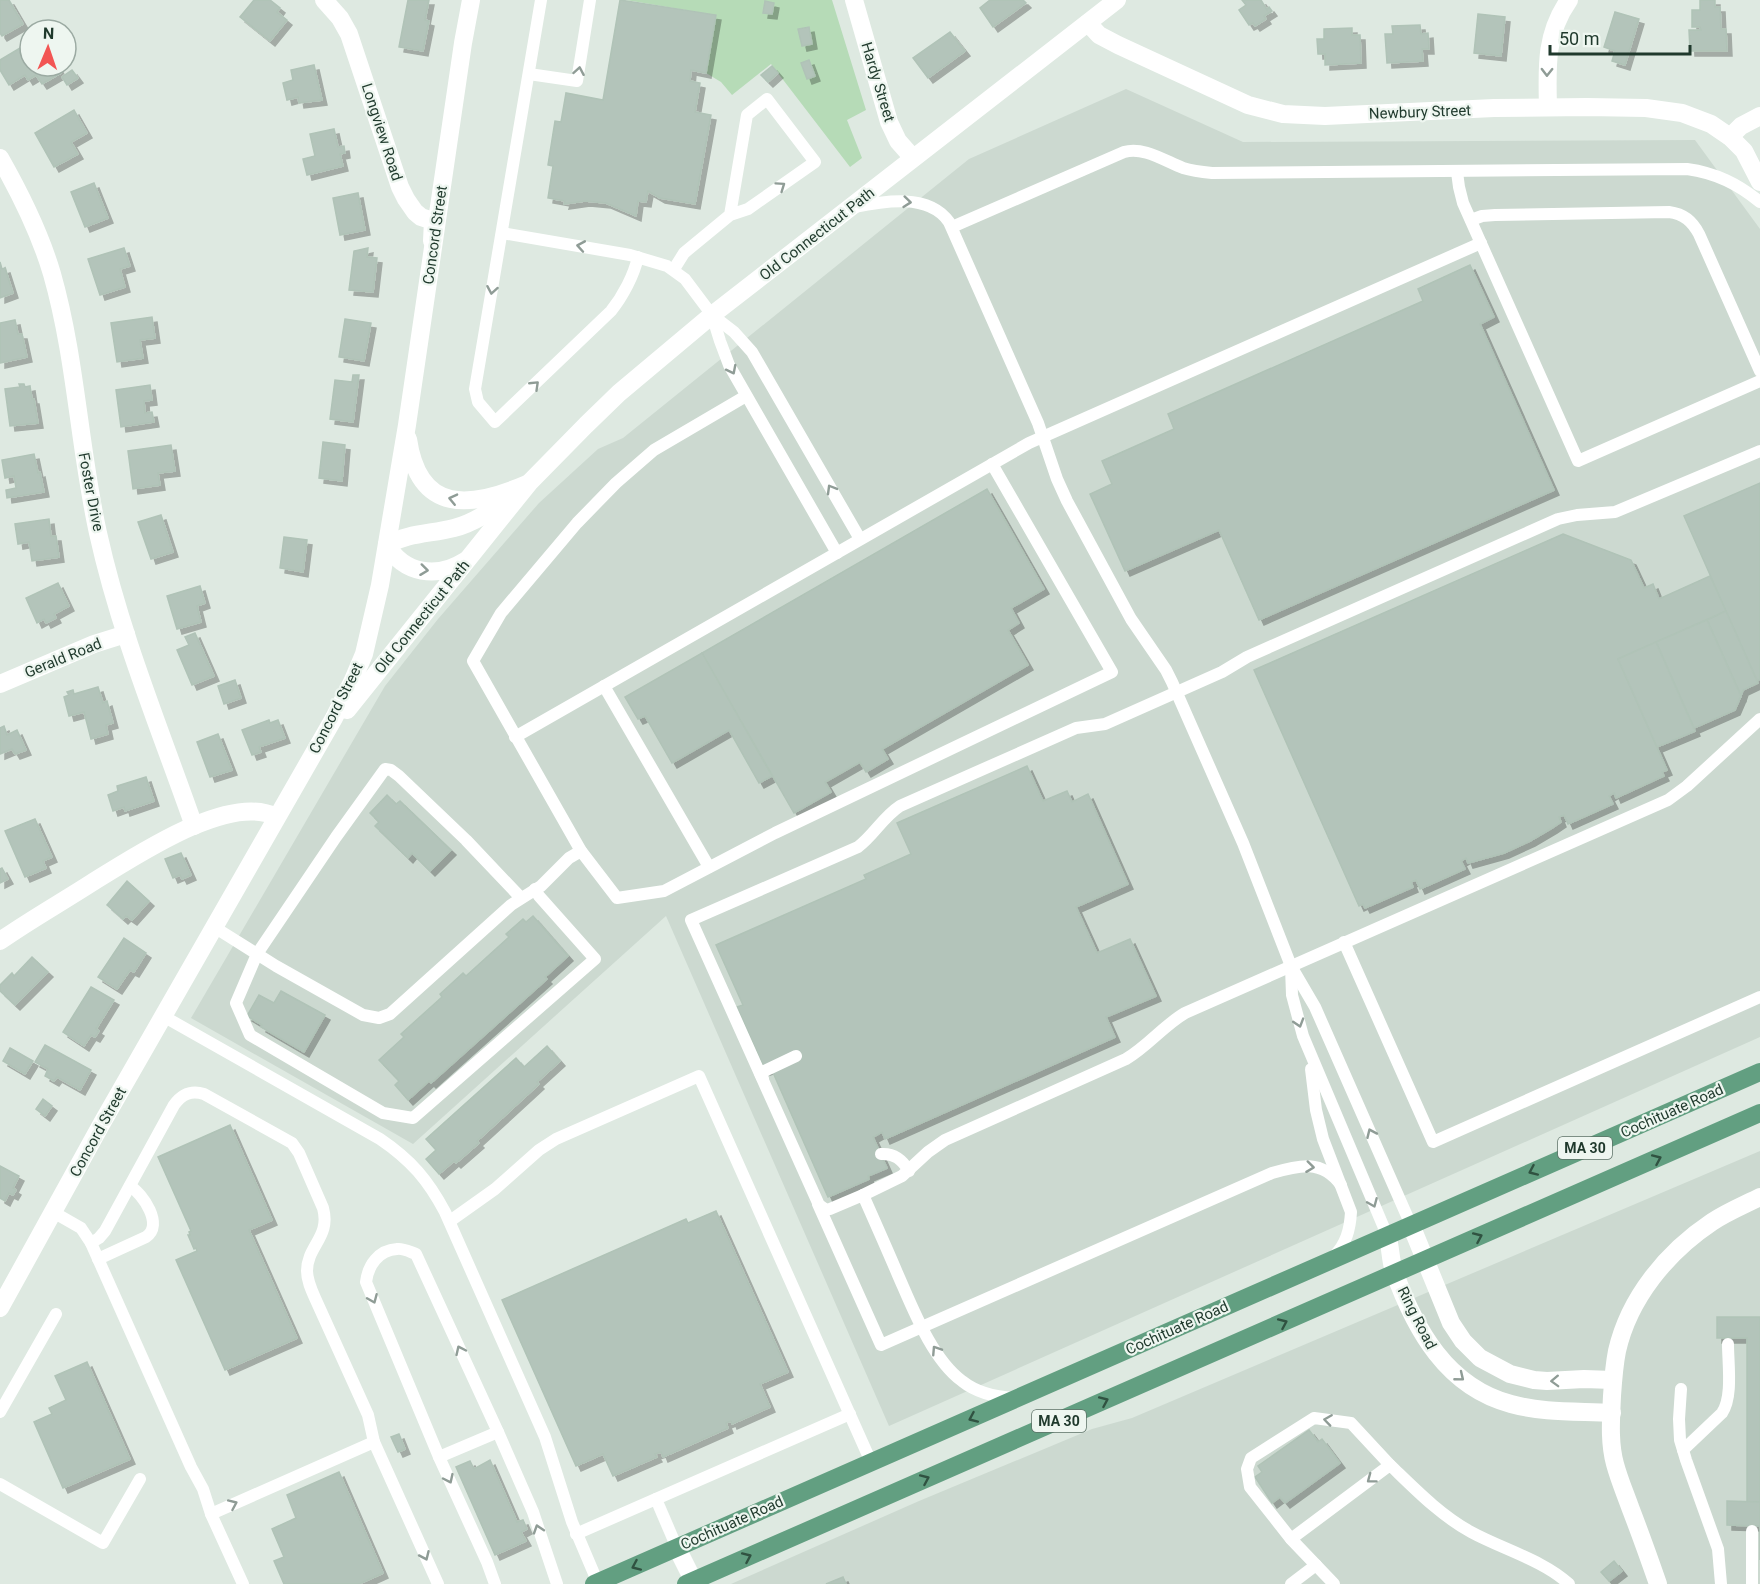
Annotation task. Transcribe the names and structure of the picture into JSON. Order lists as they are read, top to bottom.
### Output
{
  "streets": {
    "main road": ["Cochituate Road", "MA 30"],
    "street": [
      "Hardy Street",
      "Newbury Street",
      "Longview Road",
      "Old Connecticut Path",
      "Concord Street",
      "Foster Drive",
      "Gerald Road",
      "Ring Road"
    ]
  },
  "crossings": [
    ["Hardy Street", "Old Connecticut Path"],
    ["Newbury Street", "Old Connecticut Path"],
    ["Longview Road", "Concord Street"],
    ["Old Connecticut Path", "Concord Street"],
    ["Foster Drive", "Gerald Road"],
    ["Cochituate Road", "Ring Road"],
    ["MA 30", "Ring Road"]
  ],
  "scale_bar": "50 m",
  "north": "top"
}
